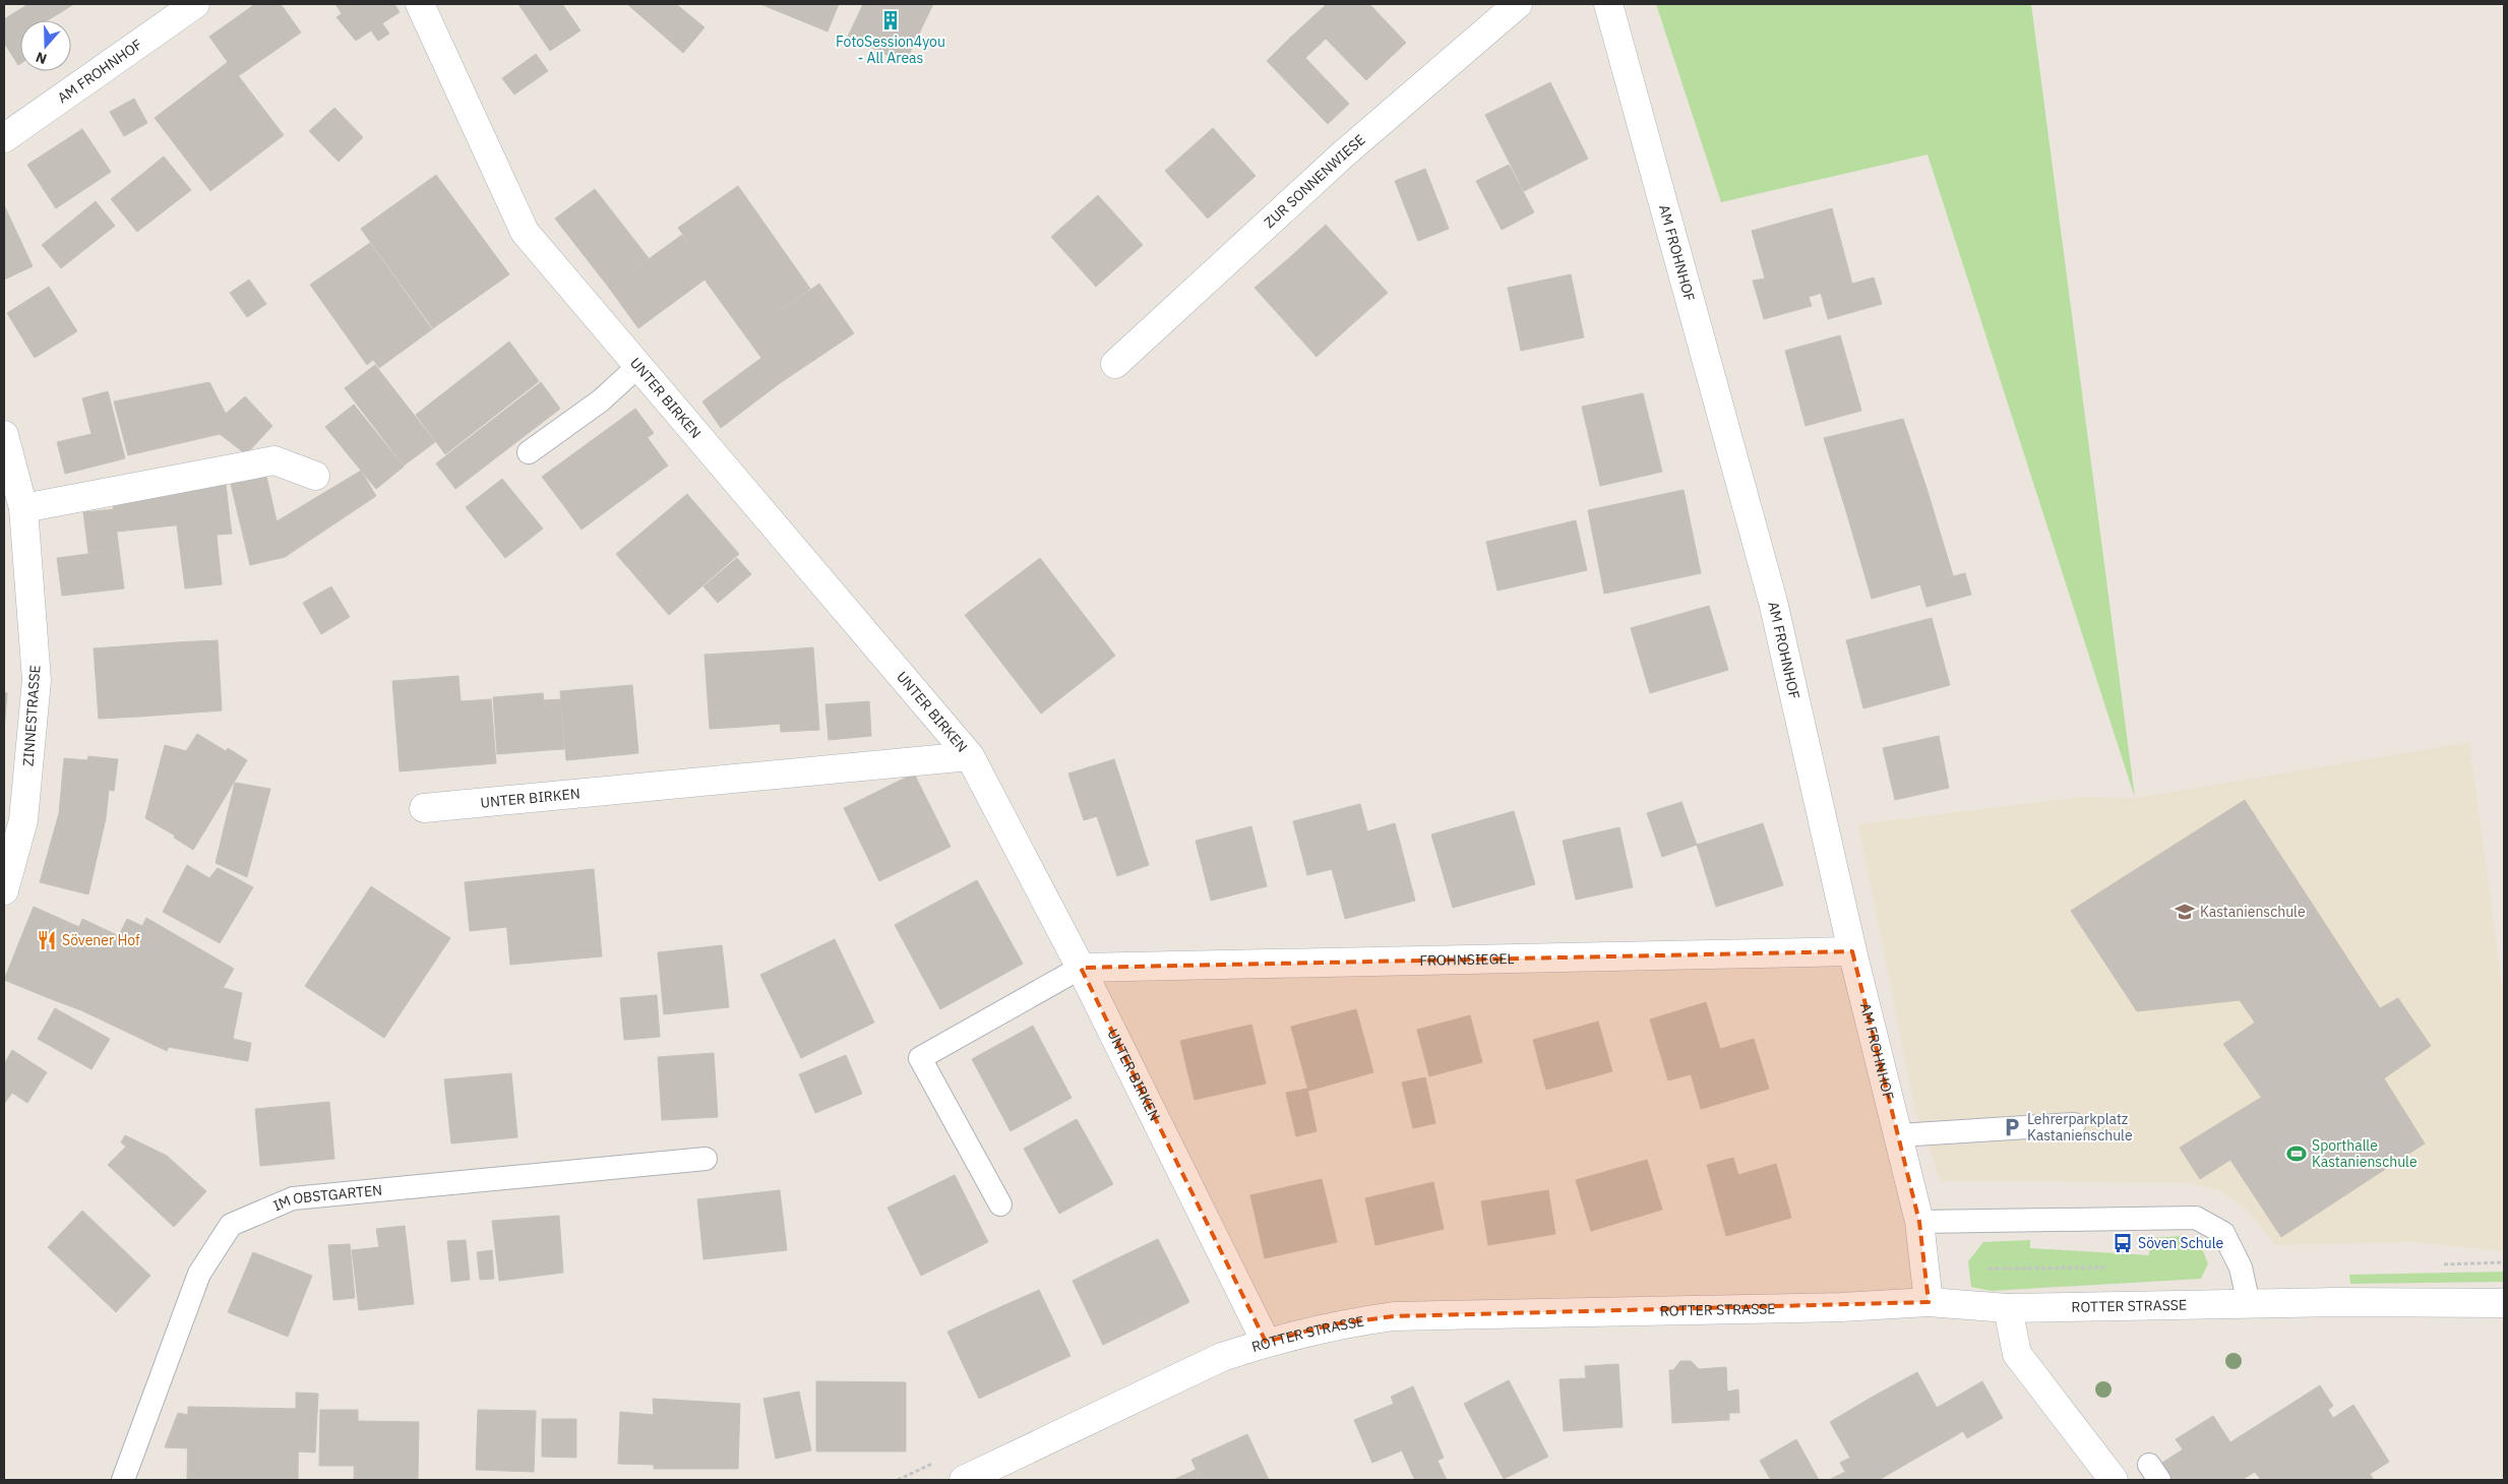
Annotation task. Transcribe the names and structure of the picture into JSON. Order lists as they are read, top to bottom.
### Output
{
  "streets": {
    "street": [
      "AM FROHNHOF",
      "ZUR SONNENWIESE",
      "UNTER BIRKEN",
      "ZINNESTRASSE",
      "FROHNSIEGEL",
      "ROTTER STRASSE"
    ],
    "lane": ["IM OBSTGARTEN"]
  },
  "crossings": [
    ["AM FROHNHOF", "FROHNSIEGEL"],
    ["AM FROHNHOF", "ROTTER STRASSE"],
    ["UNTER BIRKEN", "FROHNSIEGEL"],
    ["UNTER BIRKEN", "ROTTER STRASSE"]
  ],
  "places": {
    "building": ["FotoSession4you - All Areas"],
    "school or university": ["Kastanienschule"],
    "restaurant": ["Sövener Hof"],
    "parking": ["Lehrerparkplatz Kastanienschule"],
    "sports": ["Sporthalle Kastanienschule"],
    "bus stop": ["Söven Schule"]
  },
  "north": "bottom"
}
